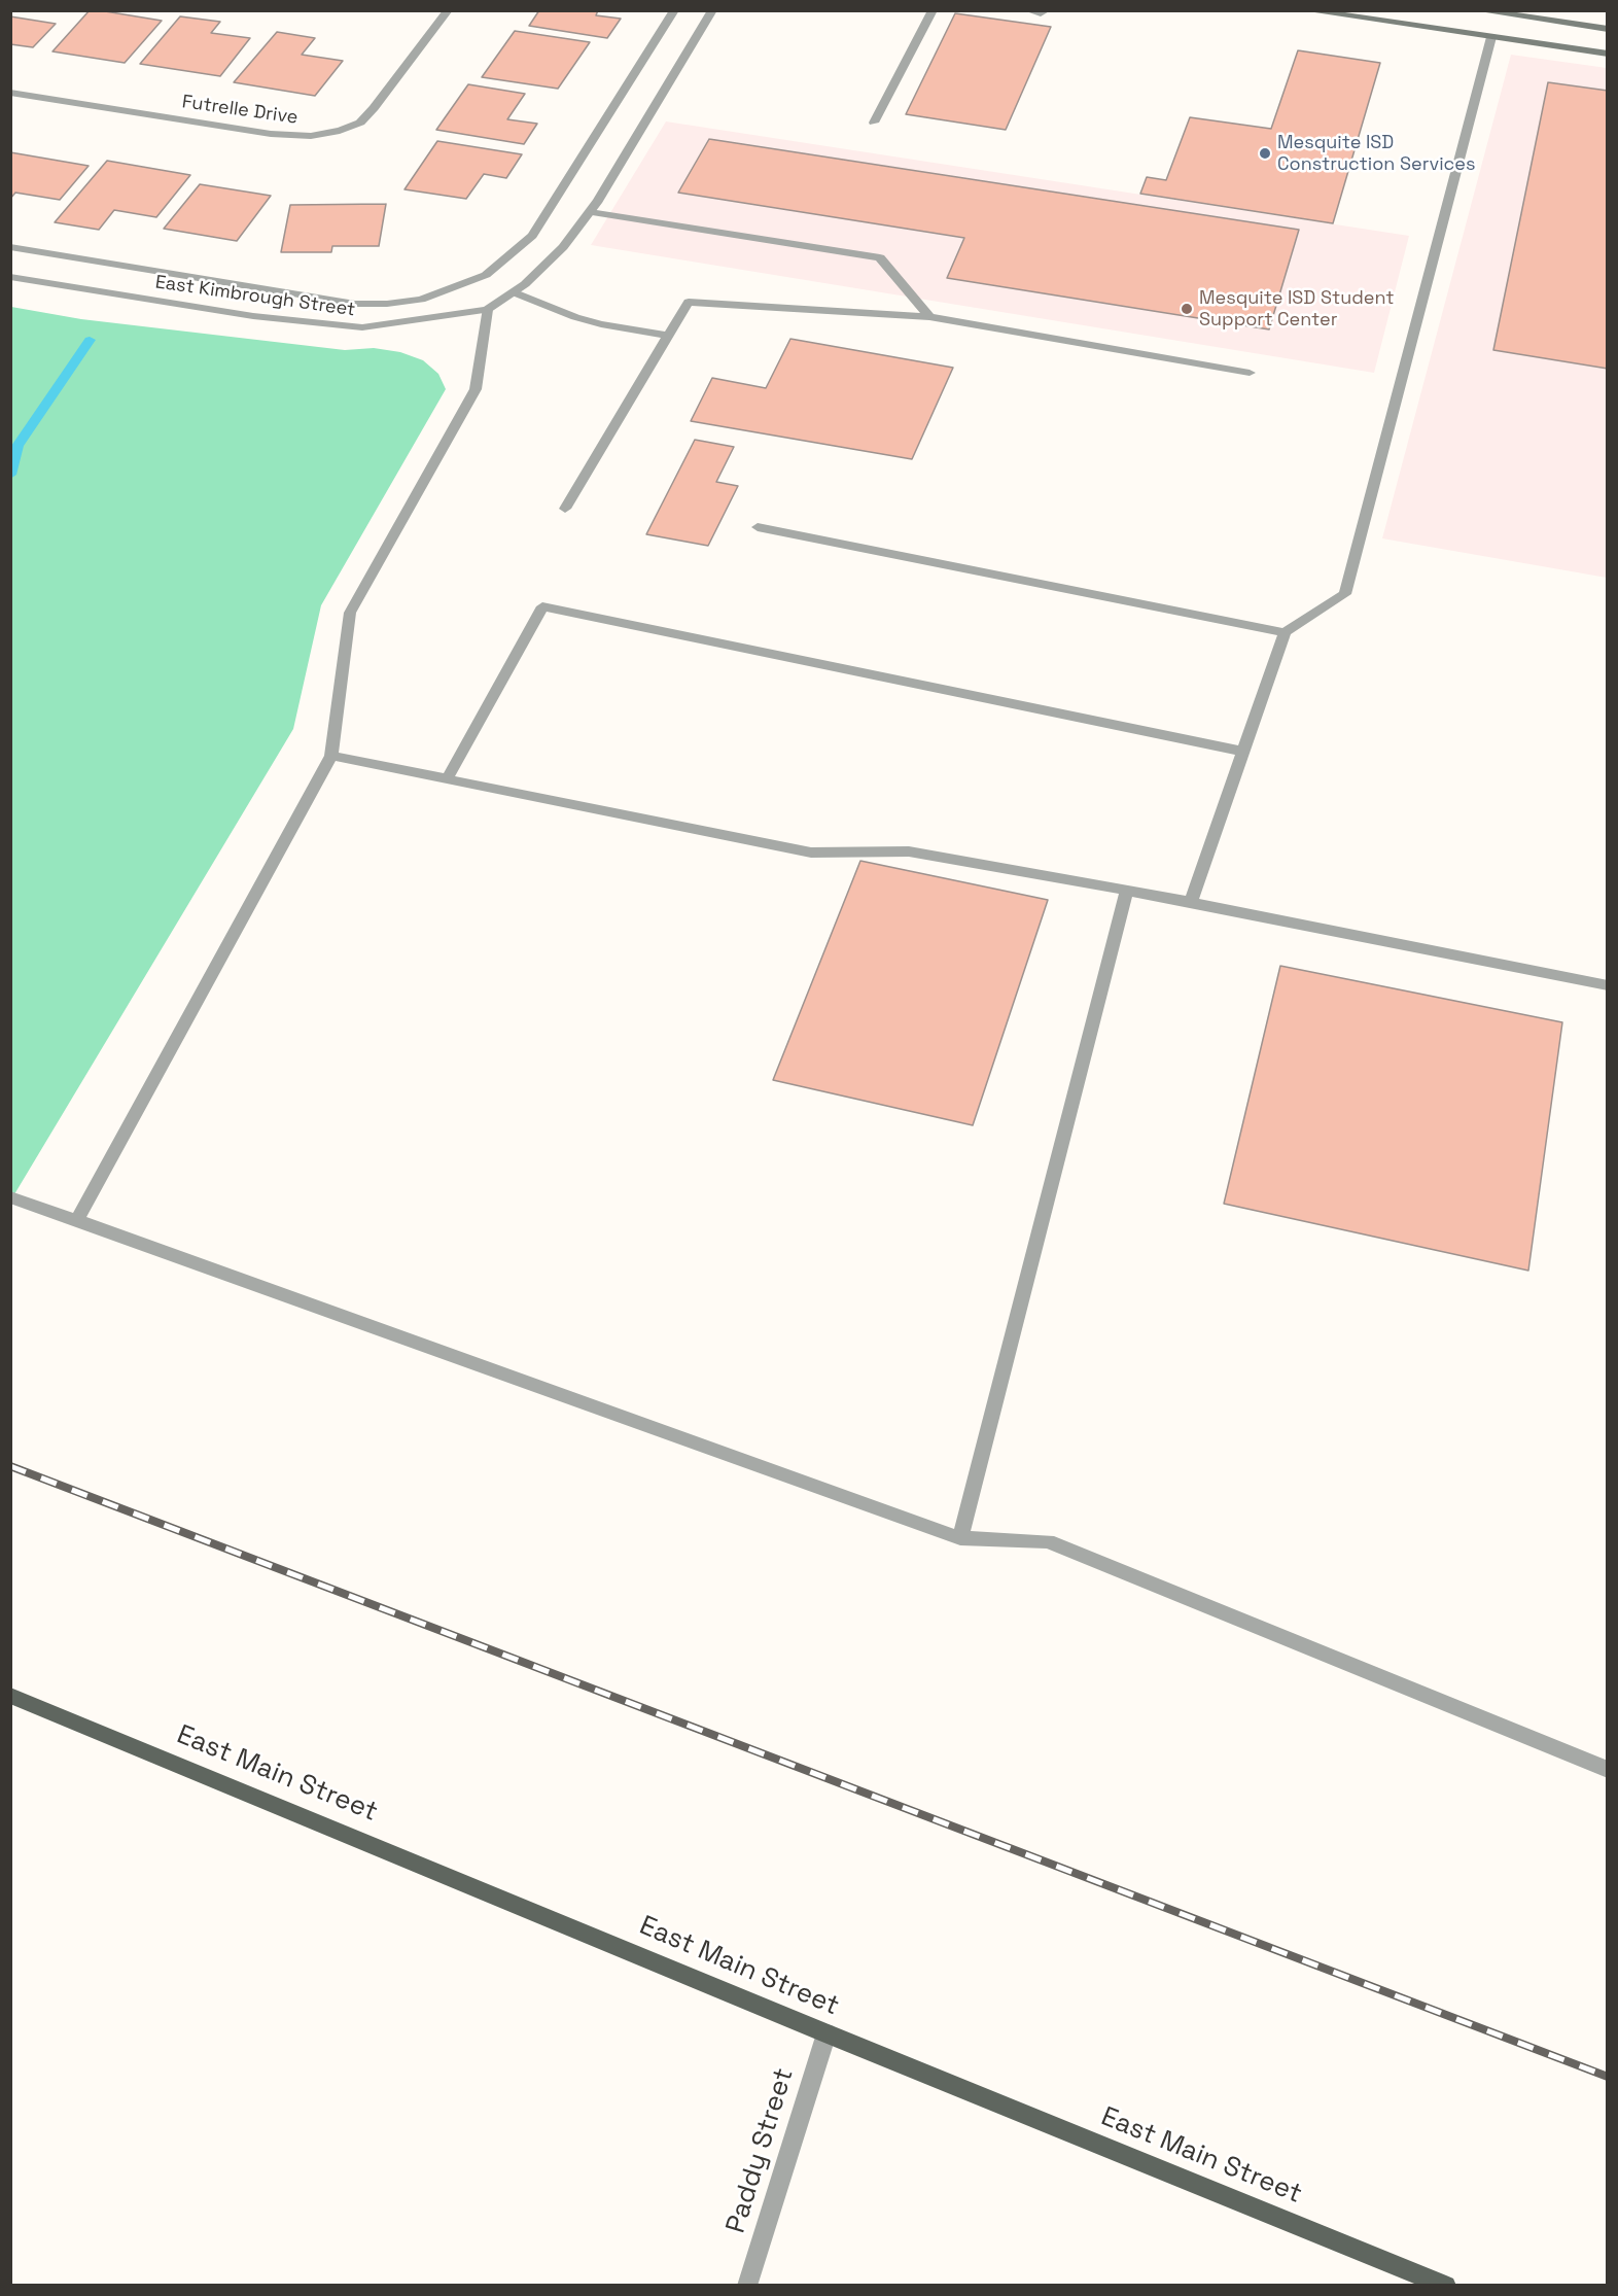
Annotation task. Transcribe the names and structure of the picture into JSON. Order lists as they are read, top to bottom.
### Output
{
  "streets": {
    "main road": ["East Main Street"],
    "street": ["Futrelle Drive", "East Kimbrough Street", "Paddy Street"]
  },
  "crossings": [
    ["East Main Street", "Paddy Street"]
  ],
  "places": ["Mesquite ISD Construction Services", "Mesquite ISD Student Support Center"]
}
